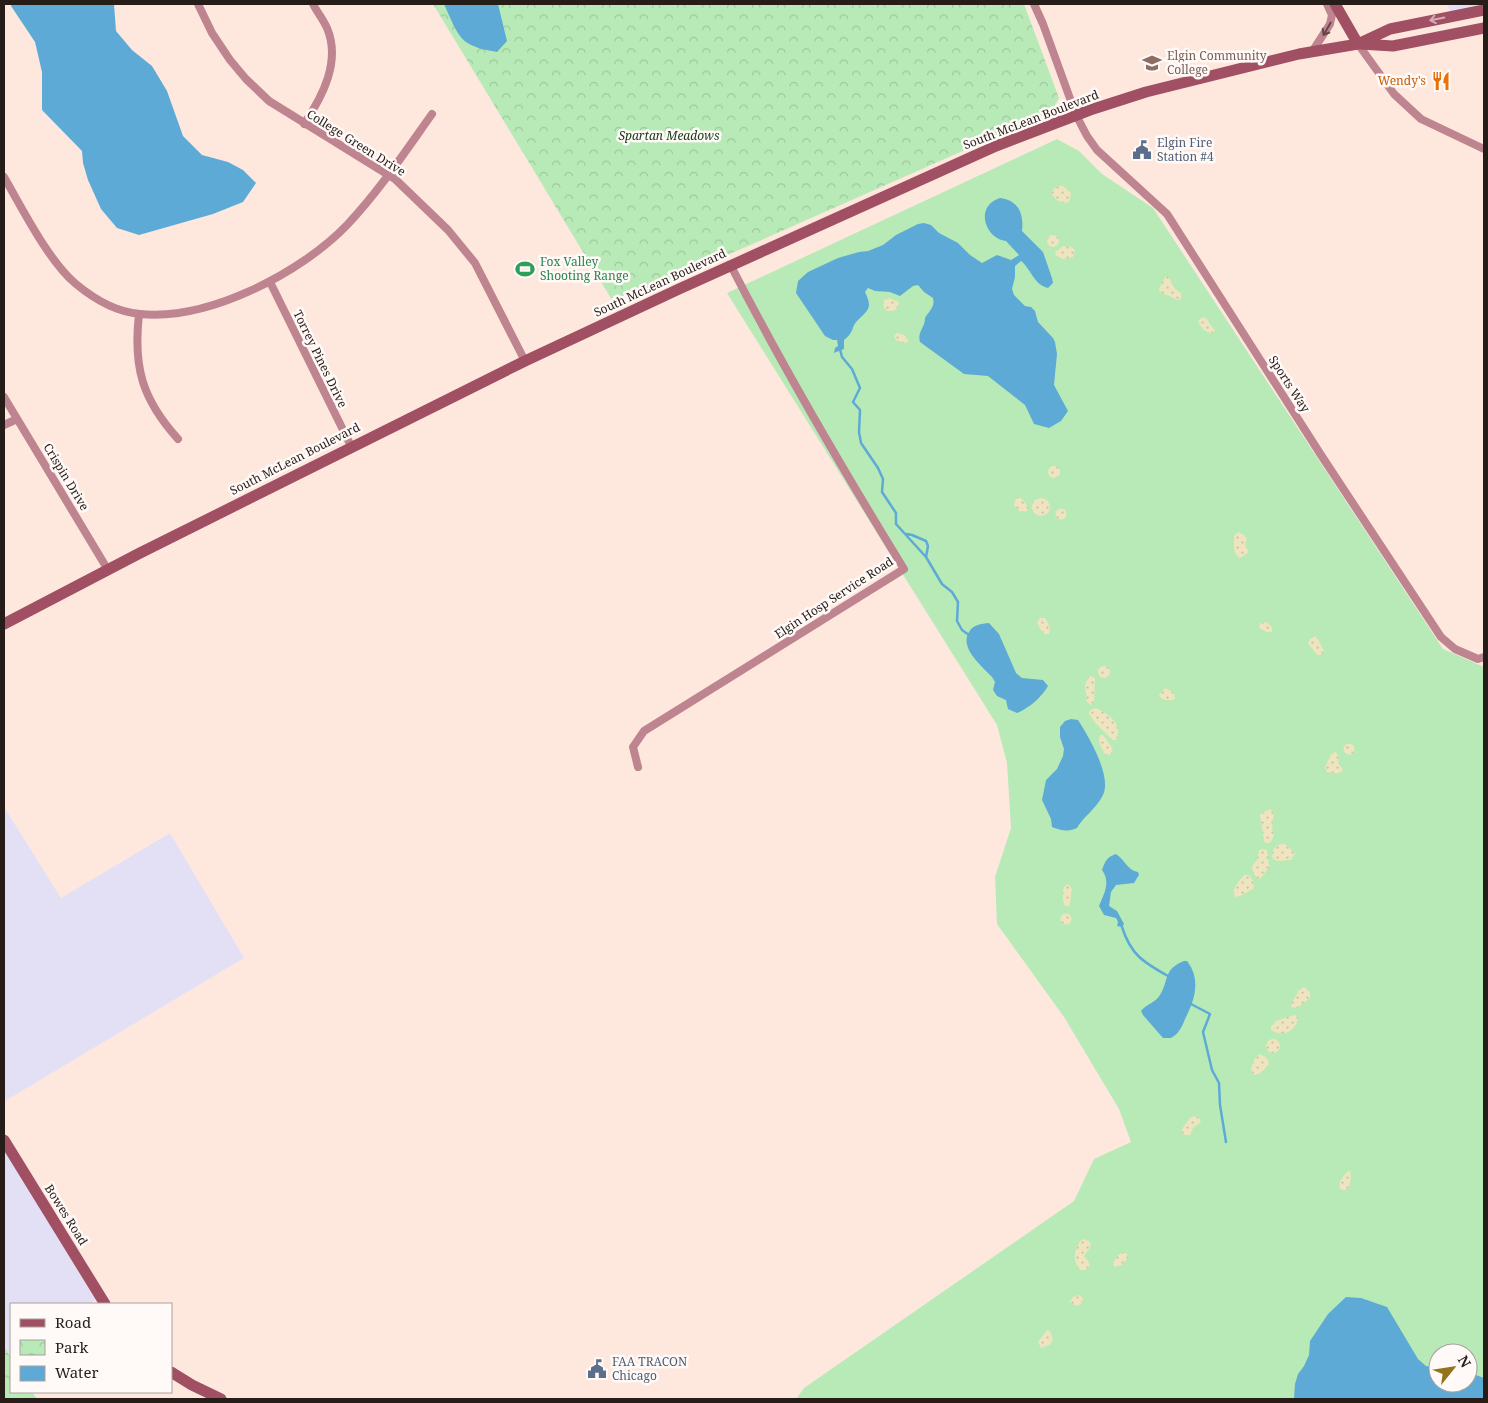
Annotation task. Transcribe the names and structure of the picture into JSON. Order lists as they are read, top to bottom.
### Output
{
  "streets": {
    "main road": ["South McLean Boulevard", "Bowes Road"],
    "street": [
      "College Green Drive",
      "Torrey Pines Drive",
      "Sports Way",
      "Crispin Drive",
      "Elgin Hosp Service Road"
    ]
  },
  "crossings": [
    ["South McLean Boulevard", "College Green Drive"],
    ["South McLean Boulevard", "Torrey Pines Drive"],
    ["South McLean Boulevard", "Sports Way"],
    ["South McLean Boulevard", "Crispin Drive"],
    ["South McLean Boulevard", "Elgin Hosp Service Road"]
  ],
  "parks": ["Spartan Meadows"],
  "places": {
    "school or university": ["Elgin Community College"],
    "restaurant": ["Wendy's"],
    "public building": ["Elgin Fire Station #4", "FAA TRACON Chicago"],
    "sports": ["Fox Valley Shooting Range"]
  },
  "legend": ["Road", "Park", "Water"],
  "north": "top right"
}
